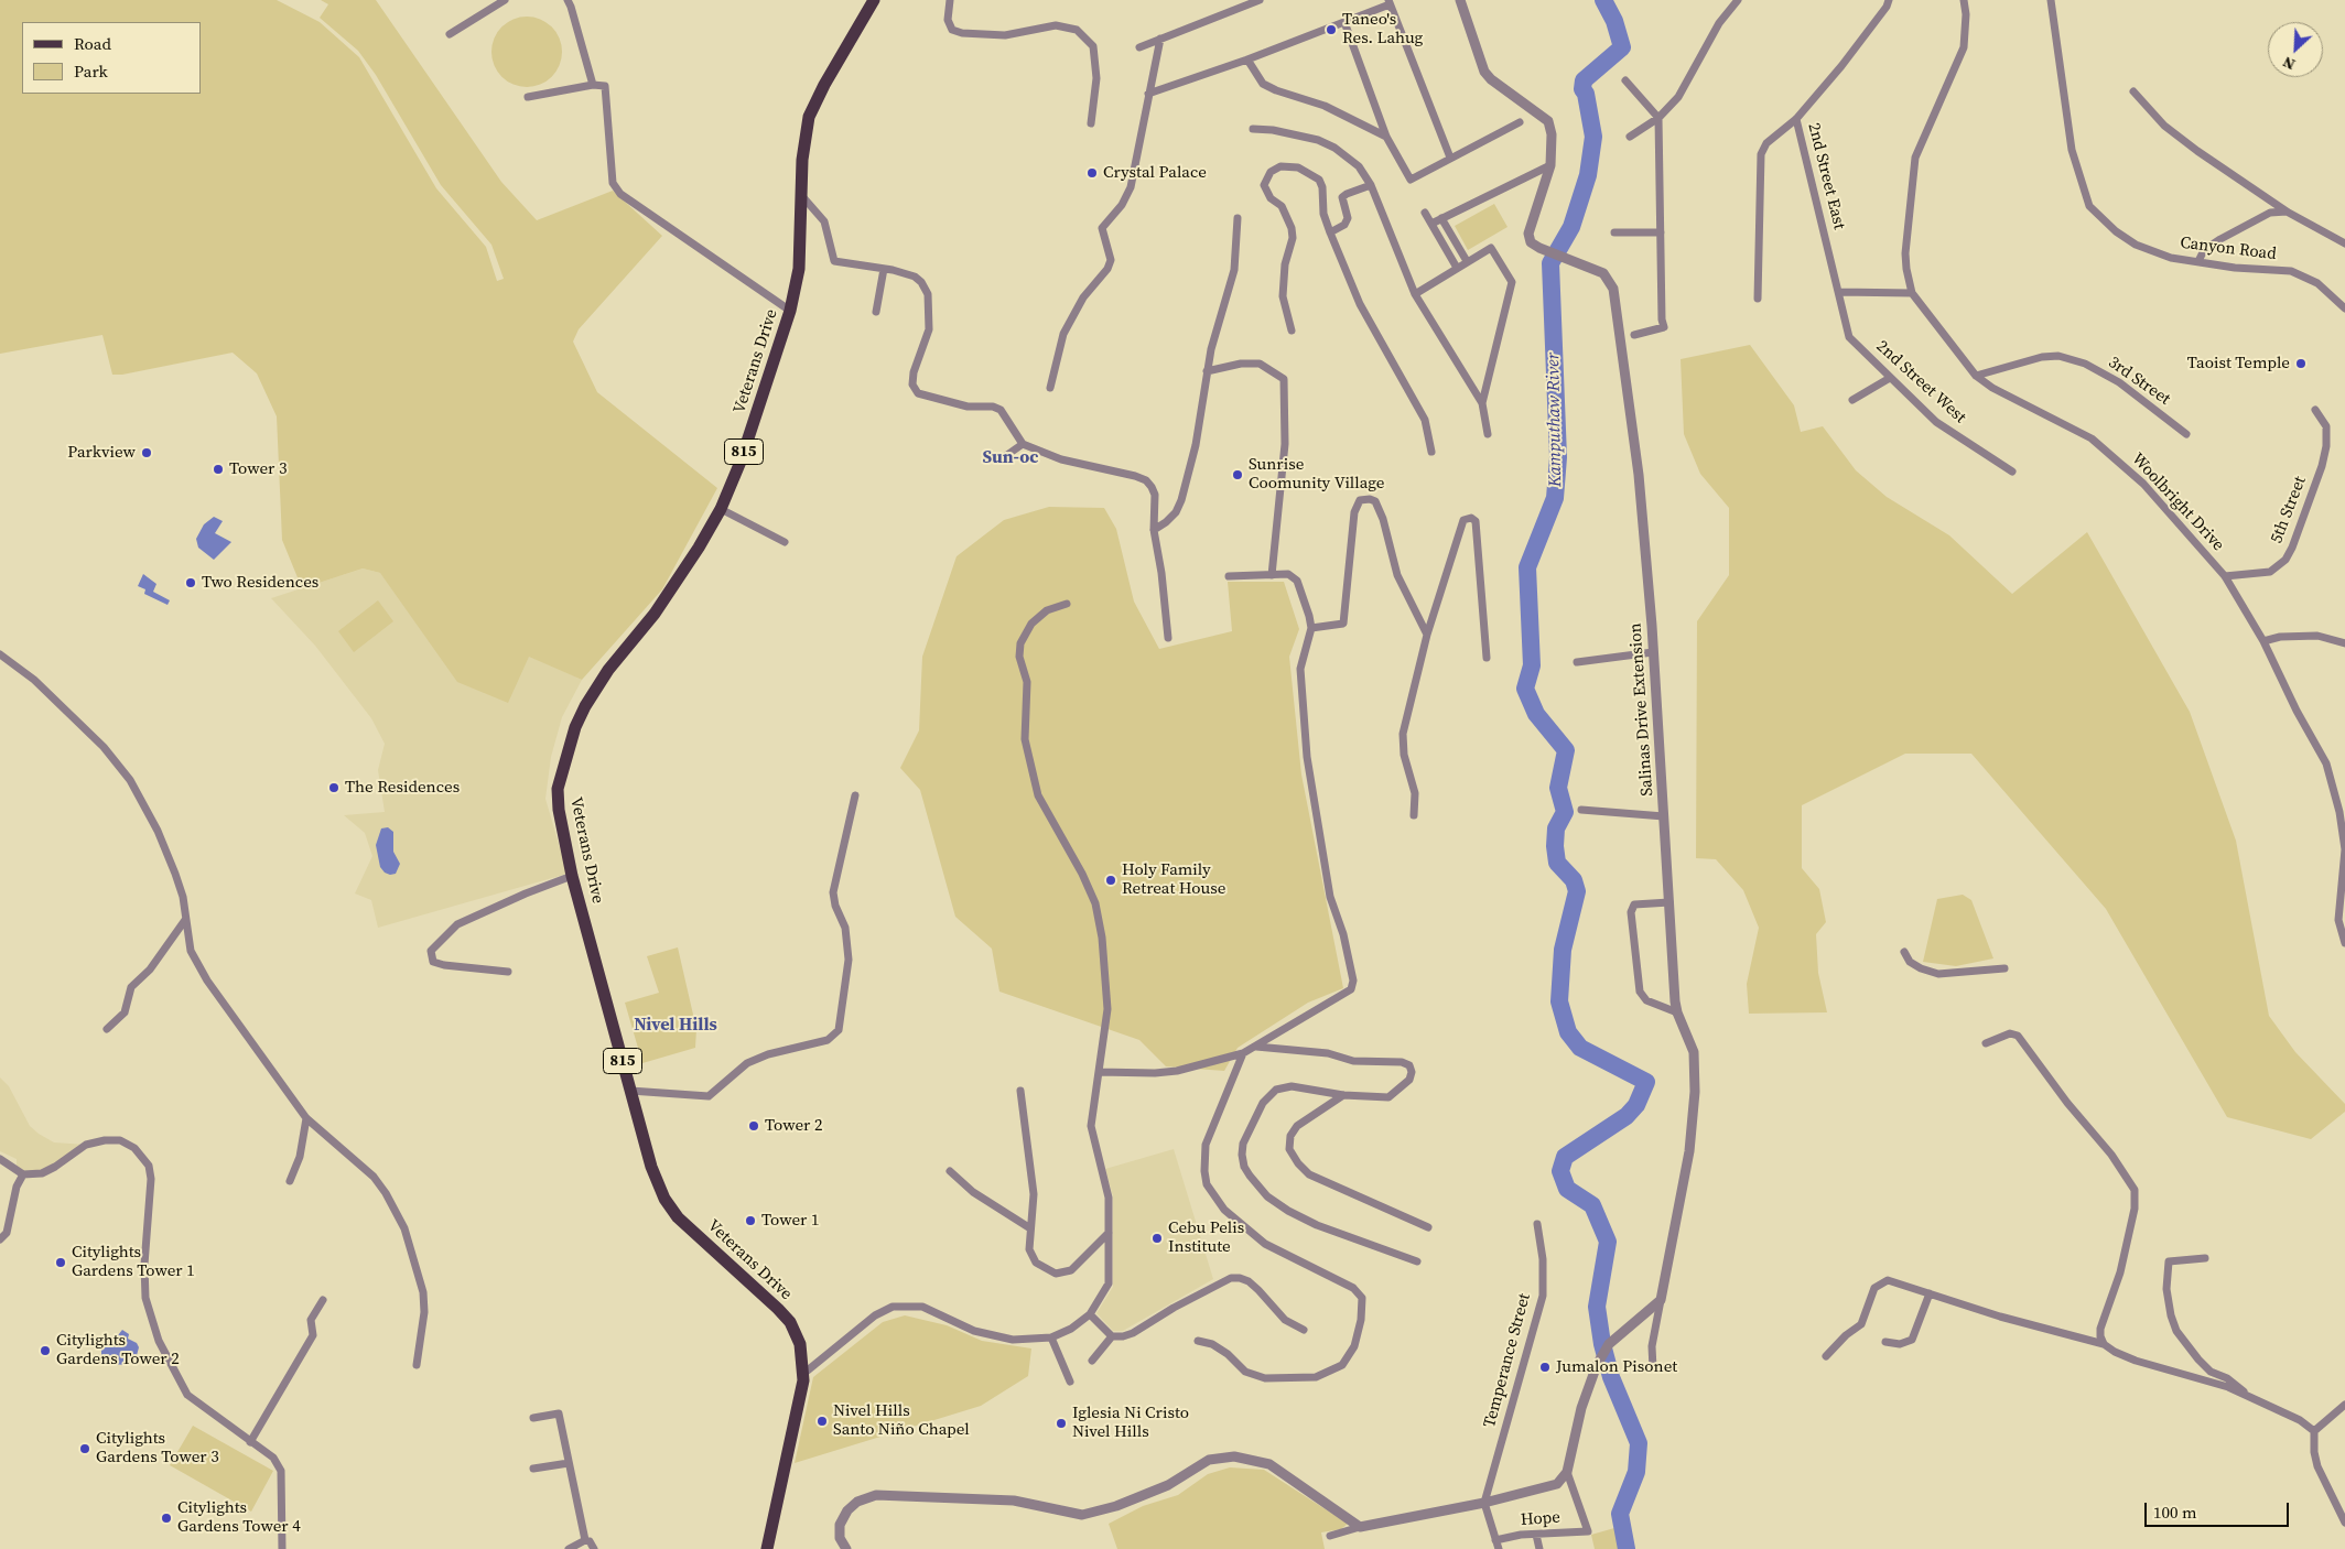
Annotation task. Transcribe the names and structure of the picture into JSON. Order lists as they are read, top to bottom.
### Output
{
  "streets": {
    "main road": ["Veterans Drive", "815"],
    "street": [
      "2nd Street East",
      "Canyon Road",
      "3rd Street",
      "2nd Street West",
      "Woolbright Drive",
      "5th Street",
      "Salinas Drive Extension",
      "Temperance Street",
      "Hope"
    ]
  },
  "crossings": [
    ["2nd Street East", "2nd Street West"],
    ["3rd Street", "Woolbright Drive"],
    ["Woolbright Drive", "5th Street"]
  ],
  "districts": ["Sun-oc", "Nivel Hills"],
  "water": ["Kamputhaw River"],
  "places": [
    "Taneo's Res. Lahug",
    "Crystal Palace",
    "Taoist Temple",
    "Parkview",
    "Tower 3",
    "Sunrise Coomunity Village",
    "Two Residences",
    "The Residences",
    "Holy Family Retreat House",
    "Tower 2",
    "Tower 1",
    "Cebu Pelis Institute",
    "Citylights Gardens Tower 1",
    "Citylights Gardens Tower 2",
    "Jumalon Pisonet",
    "Nivel Hills Santo Niño Chapel",
    "Iglesia Ni Cristo Nivel Hills",
    "Citylights Gardens Tower 3",
    "Citylights Gardens Tower 4"
  ],
  "legend": ["Road", "Park"],
  "scale_bar": "100 m",
  "north": "bottom left"
}
